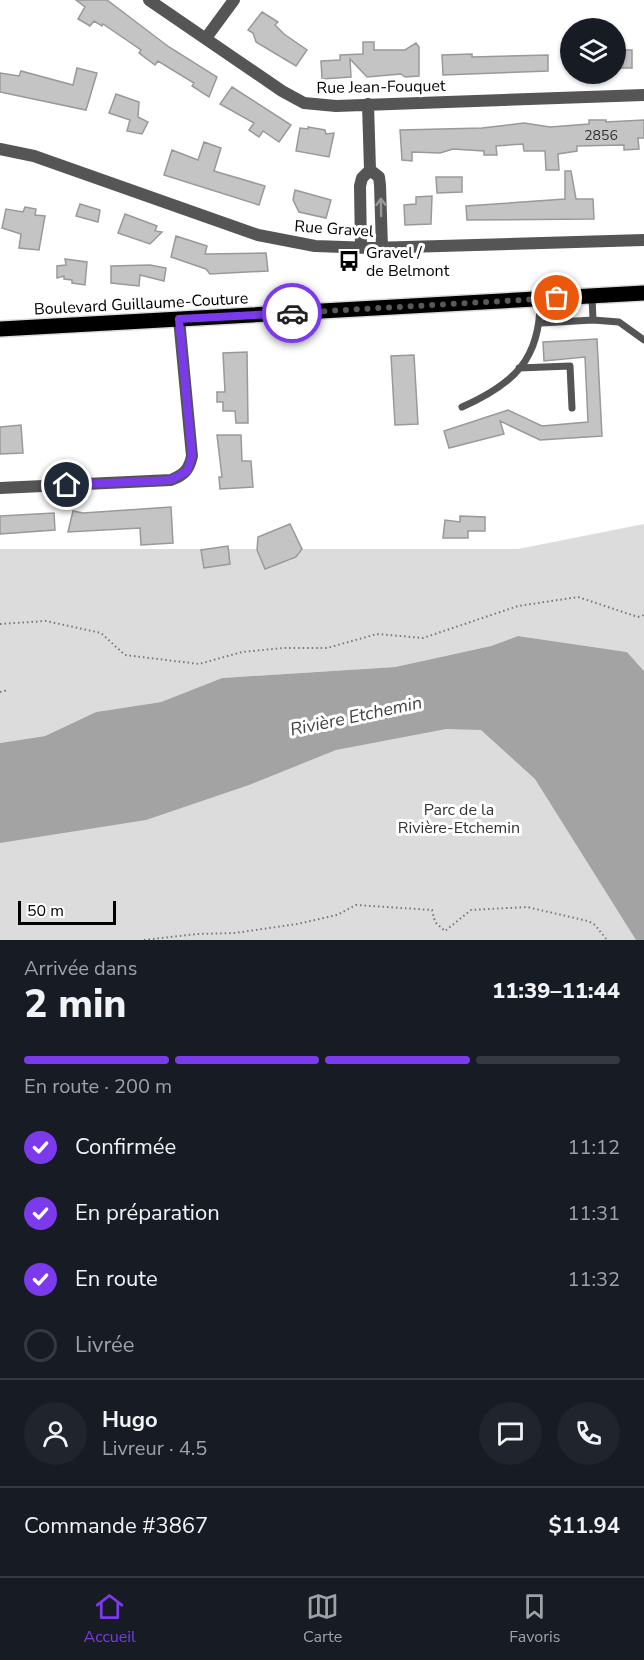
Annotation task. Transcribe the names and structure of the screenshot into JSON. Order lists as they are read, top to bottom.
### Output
{
  "streets": {
    "main road": ["Boulevard Guillaume-Couture"],
    "street": ["Rue Jean-Fouquet", "Rue Gravel"]
  },
  "water": ["Rivière Etchemin"],
  "parks": ["Parc de la Rivière-Etchemin"],
  "places": {
    "bus stop": ["Gravel / de Belmont"]
  },
  "house_numbers": ["2856"],
  "scale_bar": "50 m",
  "page": {
    "scale": "50 m",
    "heading": ["2 min", "Arrivée dans", "11:39–11:44"],
    "panel": [
      "Hugo",
      "Livreur · 4.5",
      "Commande #3867",
      "$11.94"
    ],
    "bar": "En route · 200 m",
    "list": [
      ["Confirmée", "11:12"],
      ["En préparation", "11:31"],
      ["En route", "11:32"],
      "Livrée"
    ],
    "tabs": ["Accueil", "Carte", "Favoris"]
  }
}
